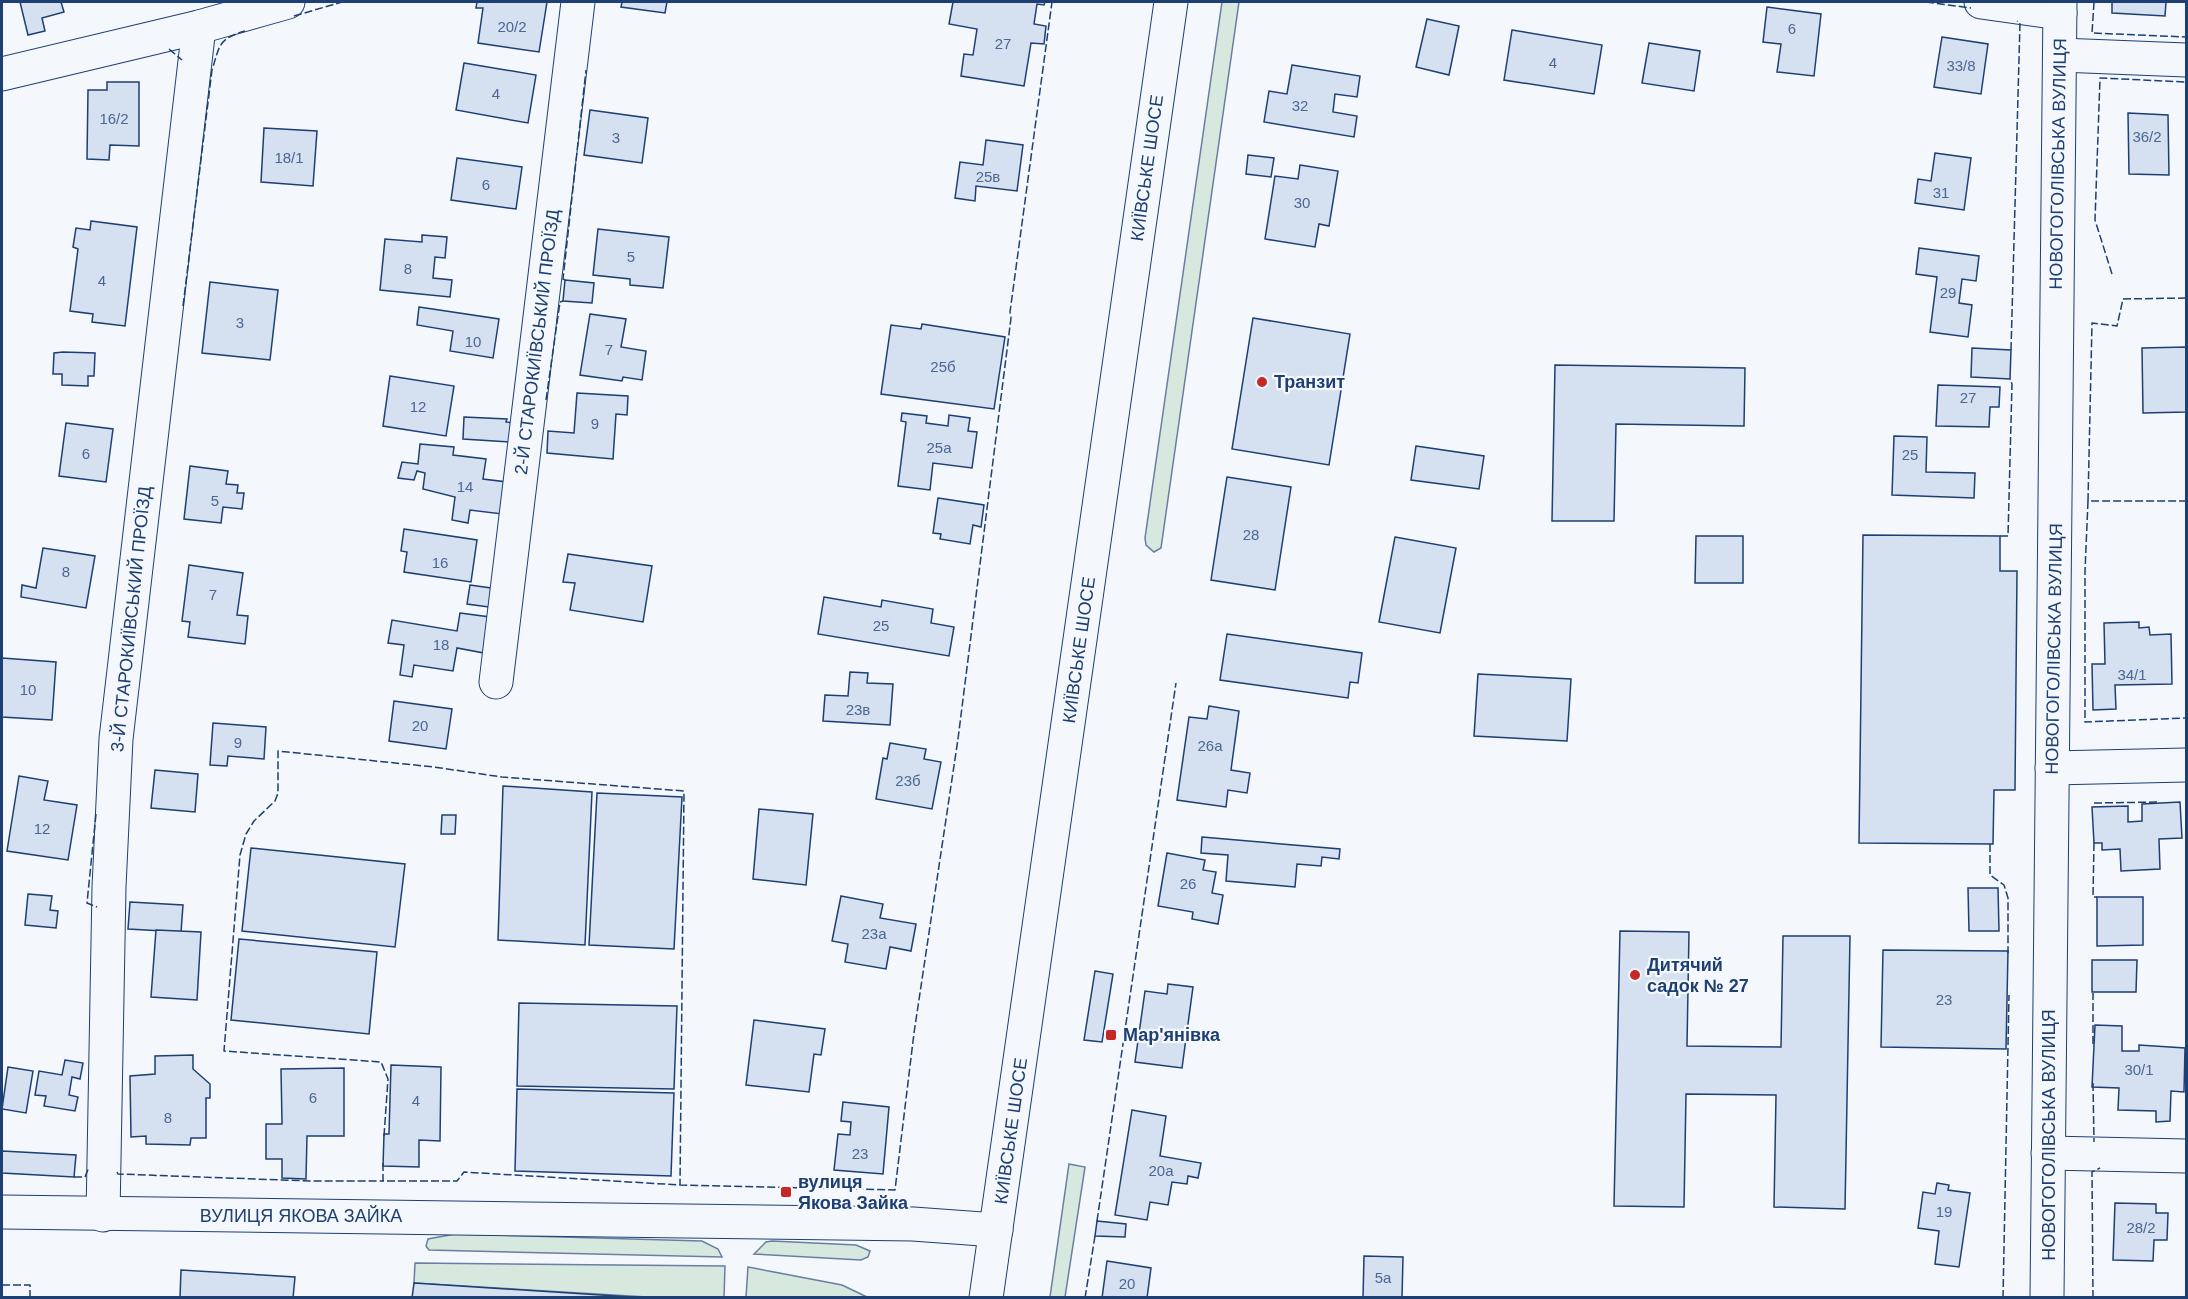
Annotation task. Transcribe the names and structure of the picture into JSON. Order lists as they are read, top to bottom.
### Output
{
  "streets": {
    "street": [
      "НОВОГОГОЛІВСЬКА ВУЛИЦЯ",
      "КИЇВСЬКЕ ШОСЕ",
      "2-Й СТАРОКИЇВСЬКИЙ ПРОЇЗД",
      "3-Й СТАРОКИЇВСЬКИЙ ПРОЇЗД",
      "ВУЛИЦЯ ЯКОВА ЗАЙКА"
    ]
  },
  "crossings": [
    ["КИЇВСЬКЕ ШОСЕ", "ВУЛИЦЯ ЯКОВА ЗАЙКА"],
    ["3-Й СТАРОКИЇВСЬКИЙ ПРОЇЗД", "ВУЛИЦЯ ЯКОВА ЗАЙКА"]
  ],
  "places": {
    "other": ["Транзит", "Дитячий садок № 27"],
    "transit": ["Мар'янівка", "вулиця Якова Зайка"]
  },
  "house_numbers": [
    "20/2",
    "6",
    "27",
    "4",
    "33/8",
    "4",
    "32",
    "16/2",
    "36/2",
    "3",
    "18/1",
    "25в",
    "6",
    "31",
    "30",
    "5",
    "8",
    "4",
    "29",
    "3",
    "10",
    "7",
    "25б",
    "27",
    "12",
    "9",
    "25а",
    "6",
    "25",
    "14",
    "5",
    "28",
    "16",
    "8",
    "7",
    "25",
    "18",
    "34/1",
    "10",
    "23в",
    "20",
    "9",
    "26а",
    "23б",
    "12",
    "26",
    "23а",
    "23",
    "30/1",
    "6",
    "4",
    "8",
    "23",
    "20а",
    "19",
    "28/2",
    "5а",
    "20"
  ]
}
